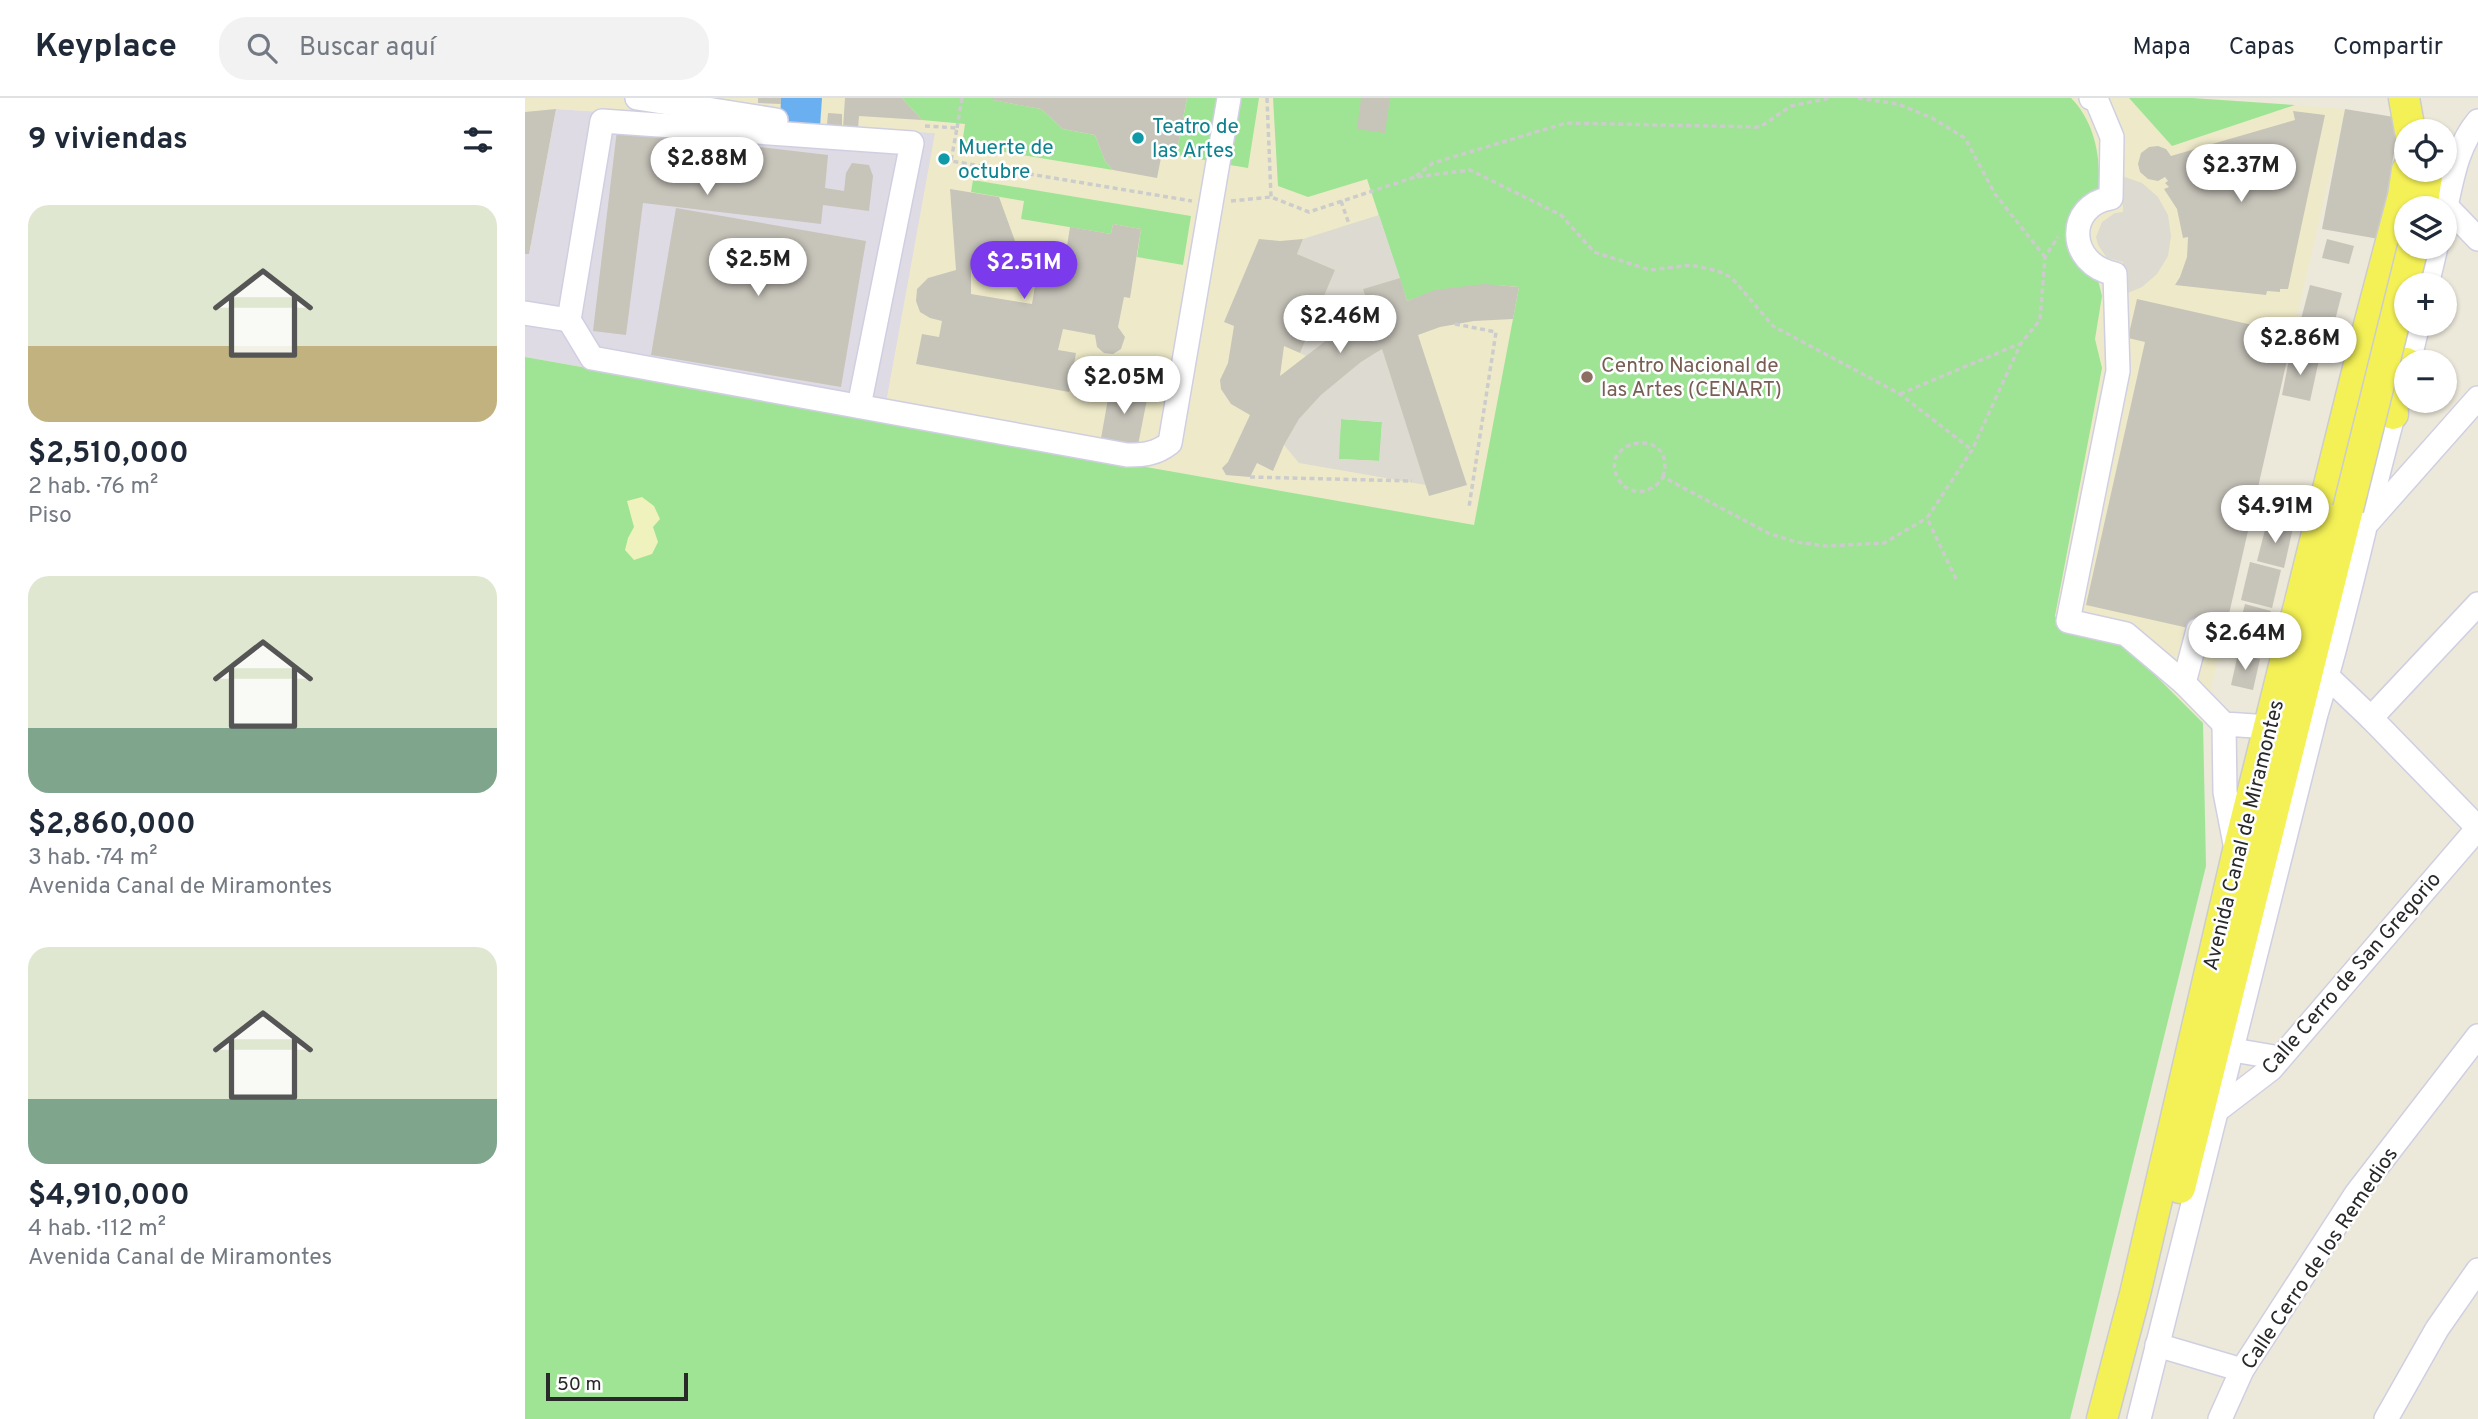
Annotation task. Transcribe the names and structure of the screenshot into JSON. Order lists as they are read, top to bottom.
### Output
{
  "streets": {
    "main road": ["Avenida Canal de Miramontes"],
    "street": ["Calle Cerro de San Gregorio", "Calle Cerro de los Remedios"]
  },
  "crossings": [
    ["Avenida Canal de Miramontes", "Calle Cerro de San Gregorio"]
  ],
  "places": ["Teatro de las Artes", "Muerte de octubre", "Centro Nacional de las Artes (CENART)"],
  "scale_bar": "50 m",
  "page": {
    "header": "Keyplace",
    "search": "Buscar aquí",
    "nav": ["Mapa", "Capas", "Compartir"],
    "heading": "9 viviendas",
    "map_buttons": ["+", "−"],
    "price": [
      "$2.88M",
      "$2.37M",
      "$2.5M",
      "$2.51M",
      "$2.46M",
      "$2.86M",
      "$2.05M",
      "$4.91M",
      "$2.64M"
    ],
    "list": [
      {
        "name": "$2,510,000",
        "note": "2 hab. · 76 m² · Piso"
      },
      {
        "name": "$2,860,000",
        "note": "3 hab. · 74 m² · Avenida Canal de Miramontes"
      },
      {
        "name": "$4,910,000",
        "note": "4 hab. · 112 m² · Avenida Canal de Miramontes"
      }
    ],
    "scale": "50 m"
  }
}
